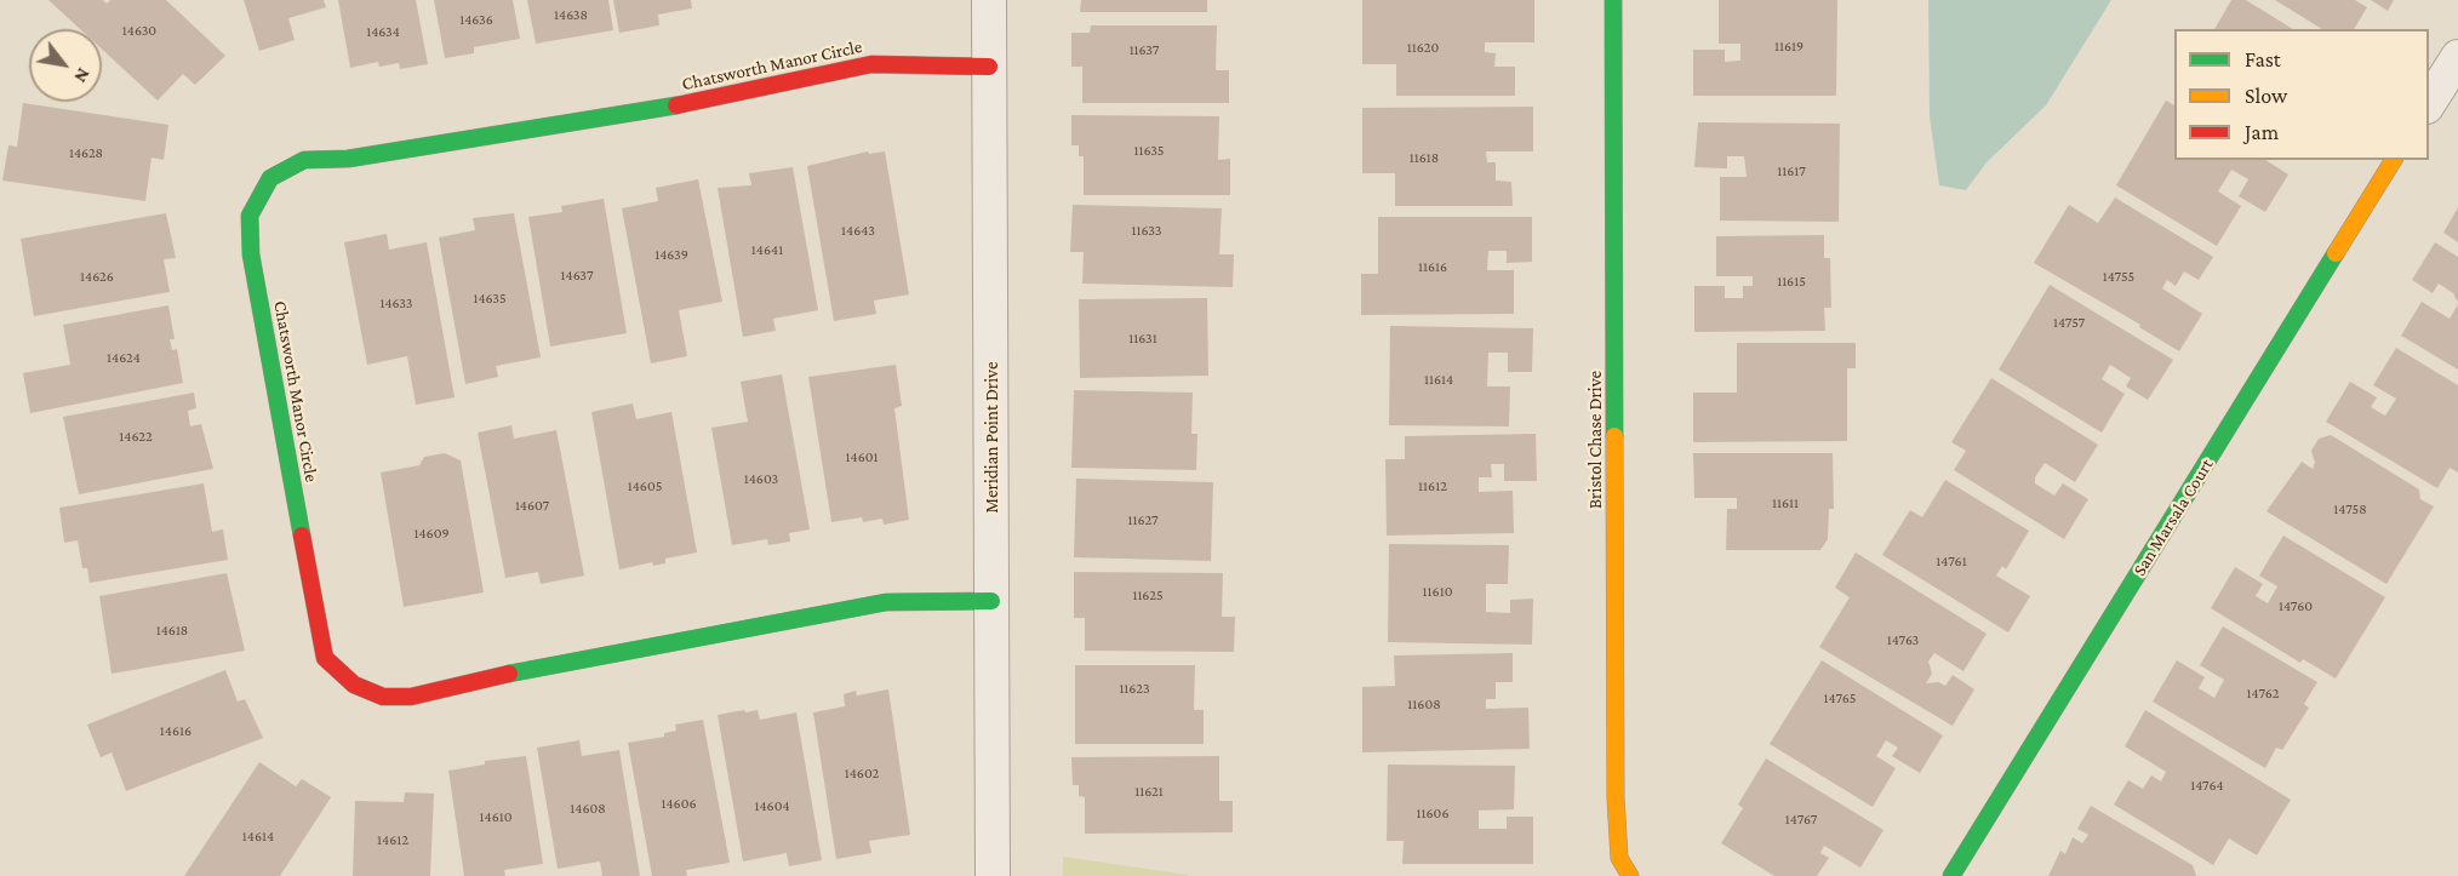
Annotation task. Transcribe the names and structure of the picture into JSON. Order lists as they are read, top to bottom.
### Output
{
  "streets": {
    "street": [
      "Chatsworth Manor Circle",
      "Meridian Point Drive",
      "Bristol Chase Drive",
      "San Marsala Court"
    ]
  },
  "crossings": [
    ["Chatsworth Manor Circle", "Meridian Point Drive"]
  ],
  "house_numbers": [
    "14638",
    "14636",
    "14630",
    "14634",
    "11619",
    "11620",
    "11637",
    "11635",
    "14628",
    "11618",
    "11617",
    "14643",
    "11633",
    "14641",
    "14639",
    "11616",
    "14637",
    "14626",
    "14755",
    "11615",
    "14635",
    "14633",
    "14757",
    "11631",
    "14624",
    "11614",
    "14622",
    "14601",
    "14603",
    "14605",
    "11612",
    "11611",
    "14607",
    "14758",
    "11627",
    "14609",
    "14761",
    "11610",
    "11625",
    "14760",
    "14618",
    "14763",
    "11623",
    "14762",
    "14765",
    "11608",
    "14616",
    "14602",
    "14764",
    "11621",
    "14606",
    "14604",
    "14608",
    "11606",
    "14610",
    "14767",
    "14614",
    "14612"
  ],
  "legend": ["Fast", "Slow", "Jam"],
  "north": "bottom right"
}
